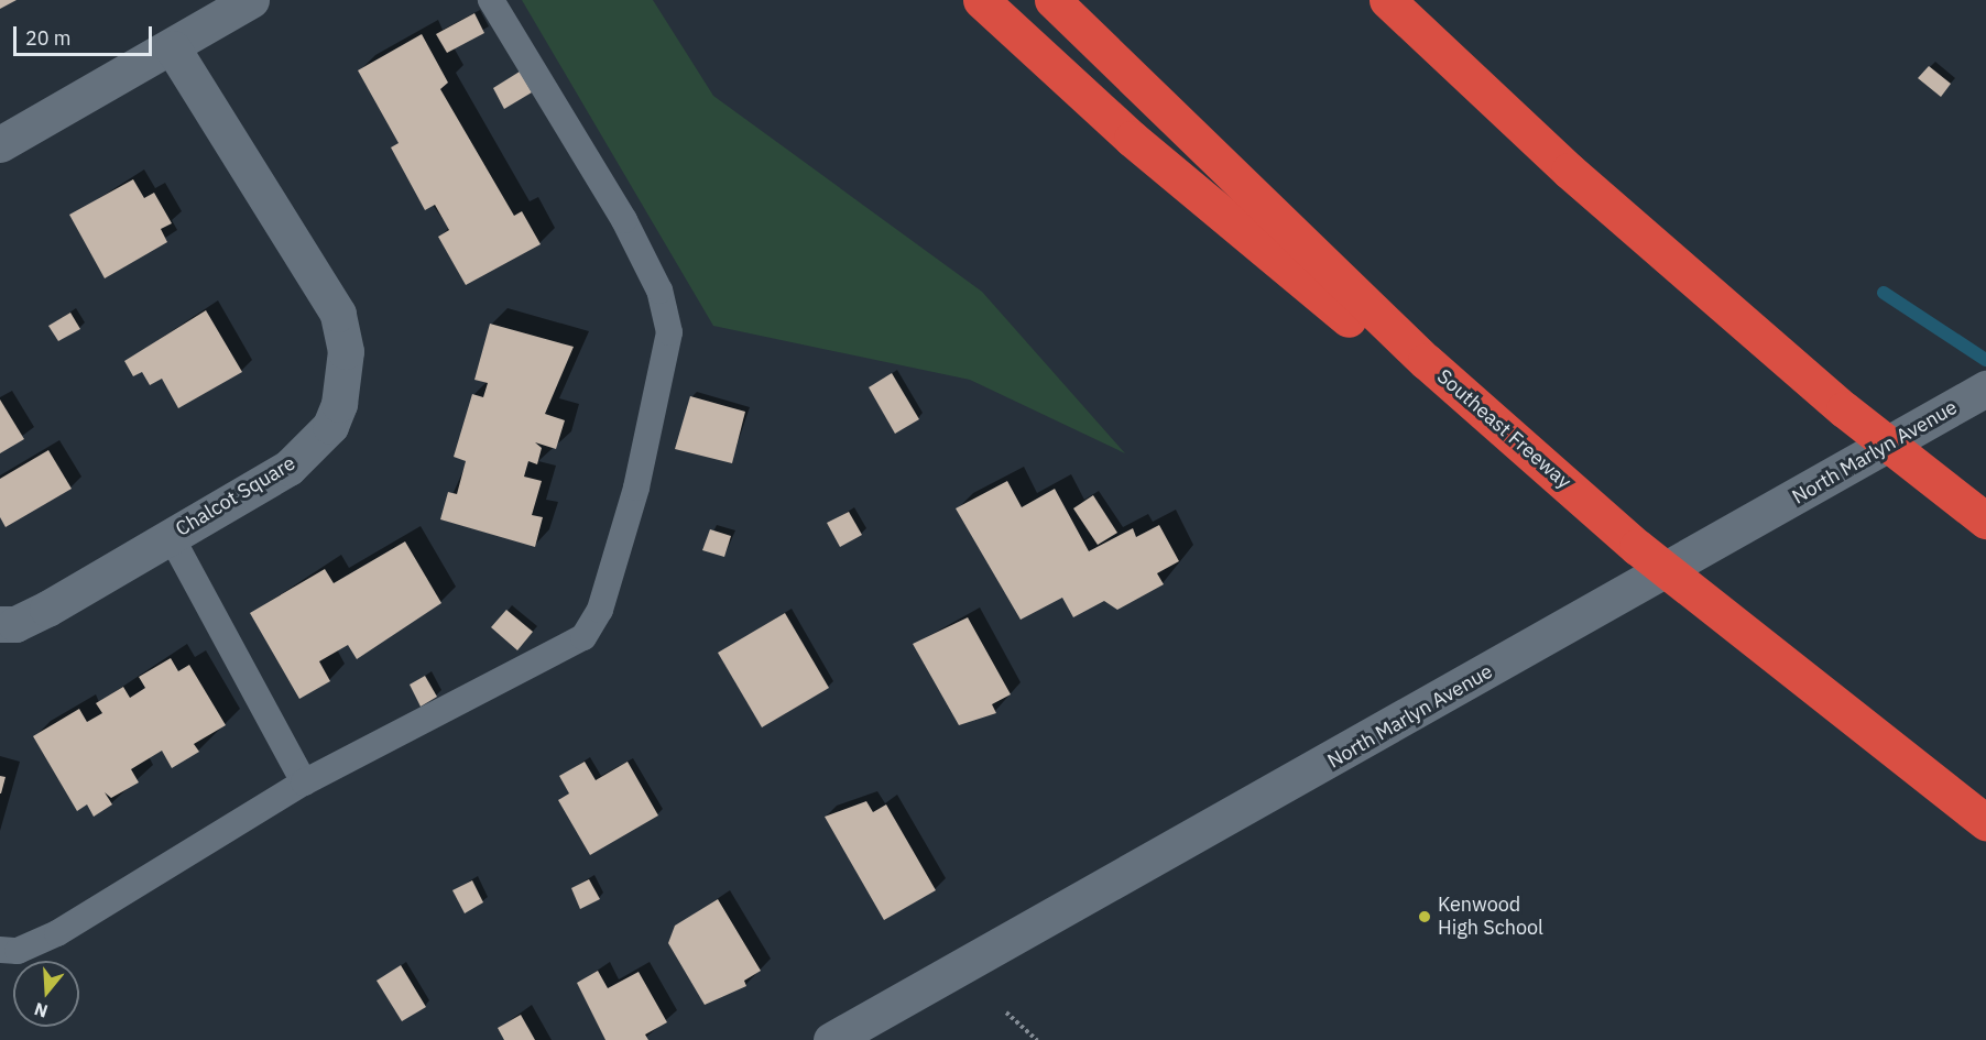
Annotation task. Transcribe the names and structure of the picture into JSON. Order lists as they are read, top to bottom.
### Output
{
  "streets": {
    "highway": ["Southeast Freeway"],
    "street": ["North Marlyn Avenue", "Chalcot Square"]
  },
  "places": ["Kenwood High School"],
  "scale_bar": "20 m",
  "north": "bottom"
}
